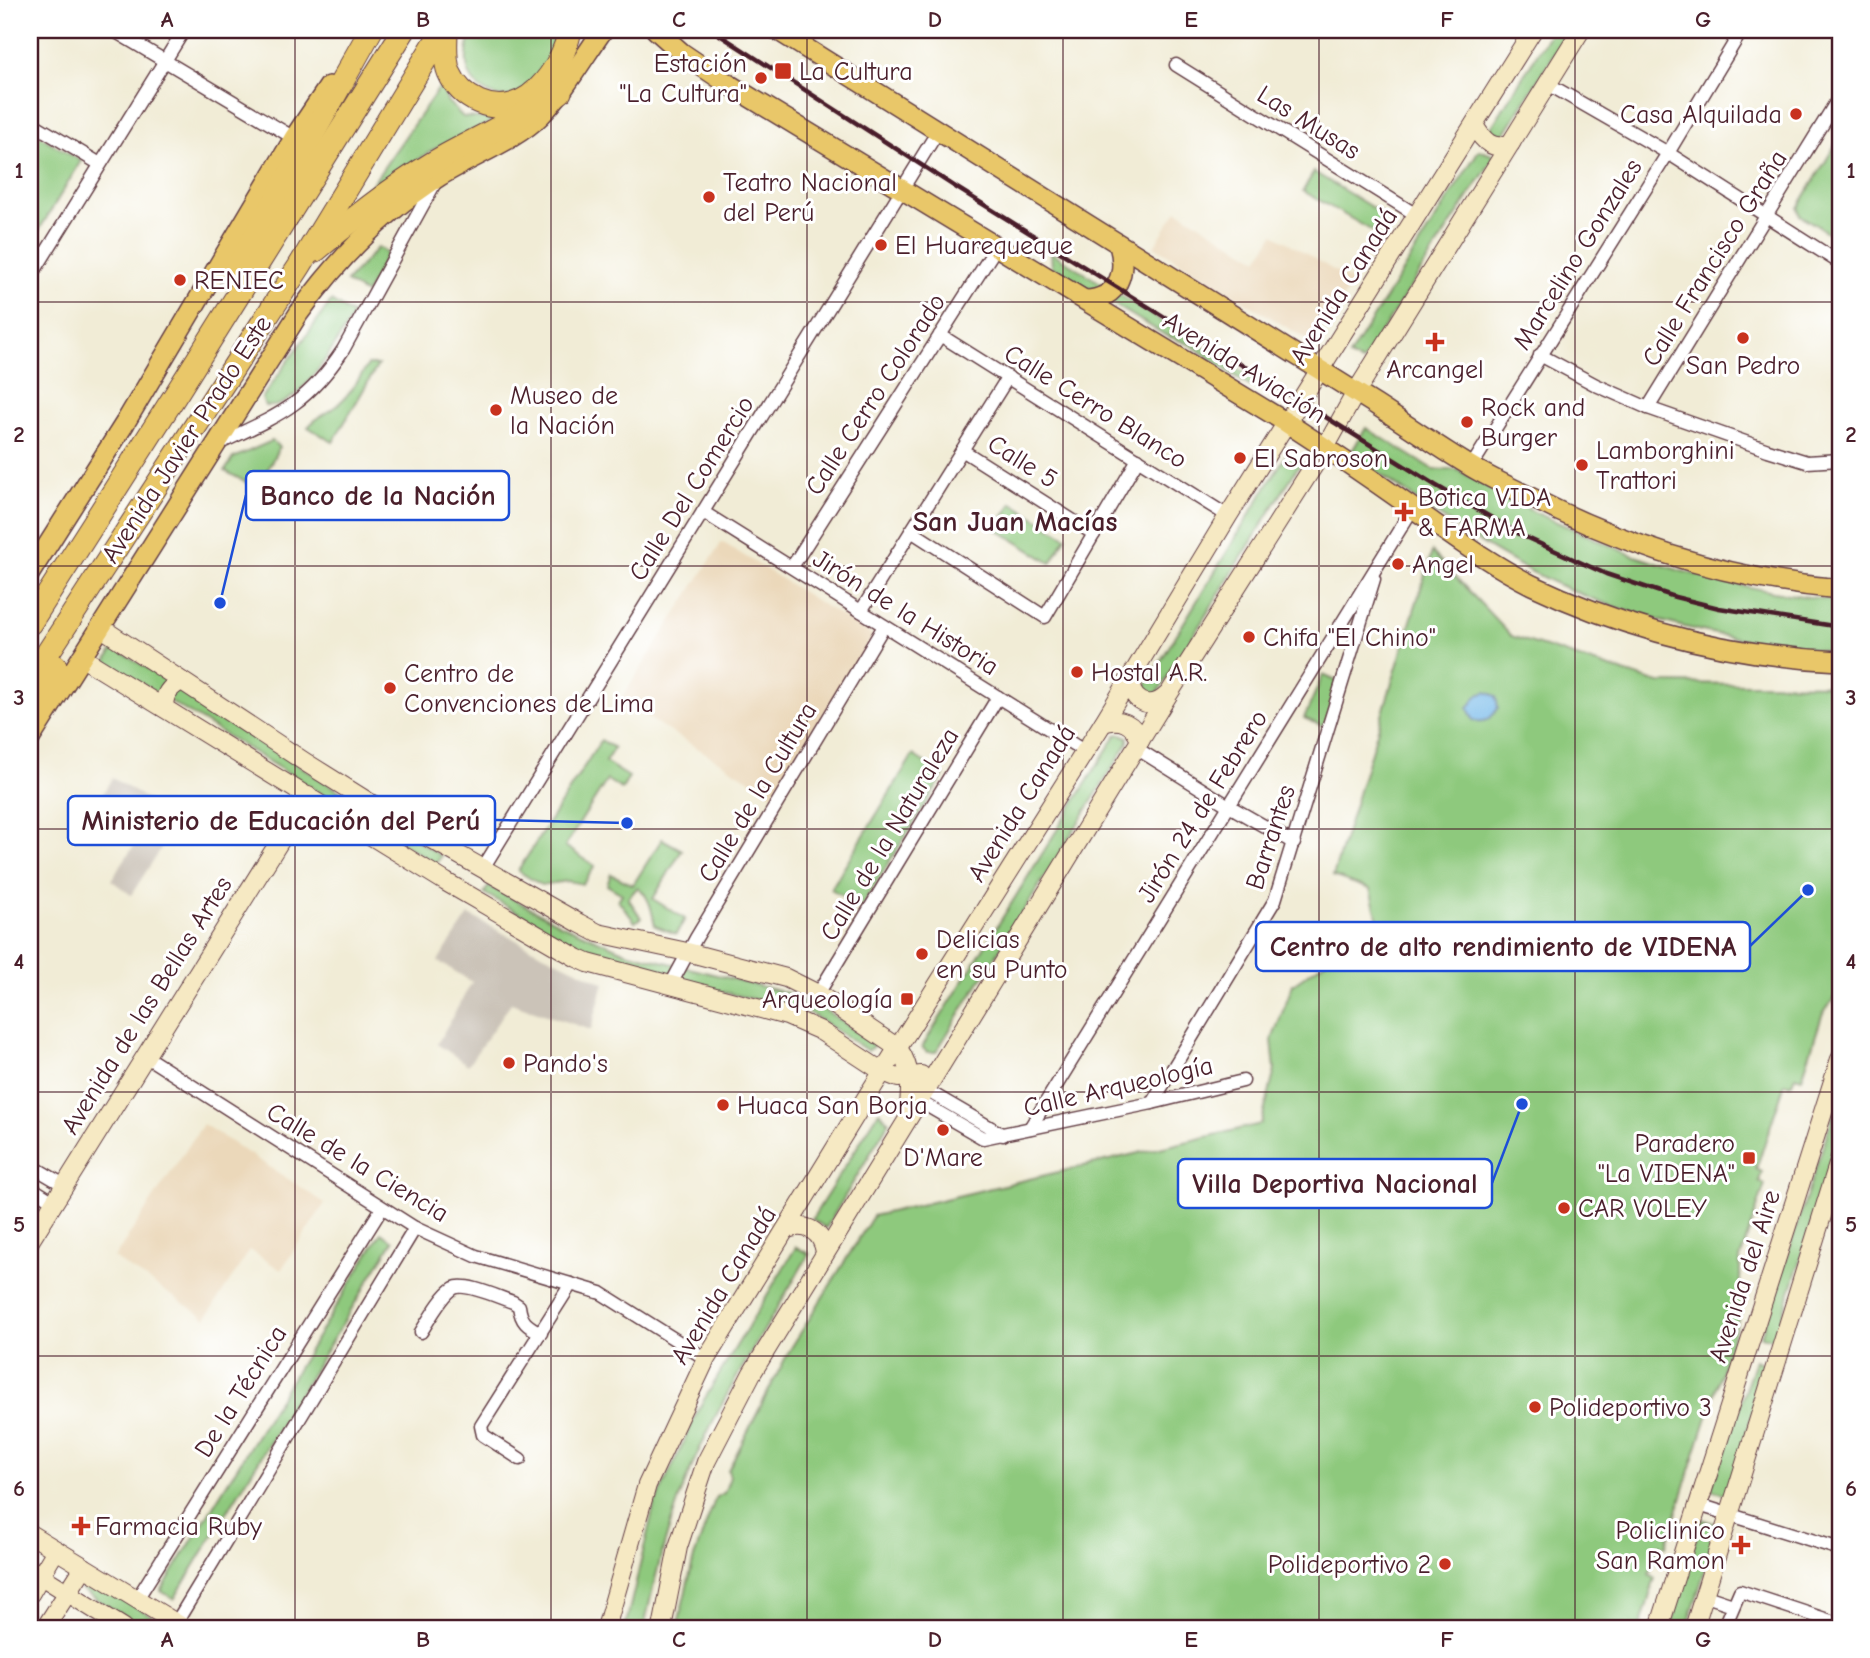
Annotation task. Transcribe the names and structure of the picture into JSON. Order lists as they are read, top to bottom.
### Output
{
  "streets": {
    "highway": ["Avenida Javier Prado Este"],
    "main road": [
      "Avenida Canadá",
      "Avenida Aviación",
      "Avenida de las Bellas Artes",
      "Avenida del Aire"
    ],
    "street": [
      "Las Musas",
      "Marcelino Gonzales",
      "Calle Francisco Graña",
      "Calle Cerro Colorado",
      "Calle Cerro Blanco",
      "Calle 5",
      "Calle Del Comercio",
      "Jirón de la Historia",
      "Calle de la Cultura",
      "Jirón 24 de Febrero",
      "Calle de la Naturaleza",
      "Barrantes",
      "Calle Arqueología",
      "Calle de la Ciencia",
      "De la Técnica"
    ]
  },
  "crossings": [
    ["Las Musas", "Avenida Canadá"],
    ["Marcelino Gonzales", "Avenida Aviación"],
    ["Avenida Canadá", "Avenida Aviación"],
    ["Avenida Canadá", "Calle Cerro Blanco"],
    ["Avenida Canadá", "Jirón de la Historia"],
    ["Avenida Canadá", "Calle de la Ciencia"],
    ["Avenida Aviación", "Calle Cerro Colorado"],
    ["Avenida Aviación", "Calle Del Comercio"],
    ["Avenida Aviación", "Jirón 24 de Febrero"],
    ["Calle Cerro Colorado", "Calle Cerro Blanco"],
    ["Calle Cerro Colorado", "Jirón de la Historia"],
    ["Calle Del Comercio", "Jirón de la Historia"],
    ["Jirón de la Historia", "Calle de la Cultura"],
    ["Jirón de la Historia", "Calle de la Naturaleza"],
    ["Jirón 24 de Febrero", "Barrantes"],
    ["Jirón 24 de Febrero", "Calle Arqueología"],
    ["Barrantes", "Calle Arqueología"],
    ["Avenida de las Bellas Artes", "Calle de la Ciencia"],
    ["Calle de la Ciencia", "De la Técnica"]
  ],
  "districts": ["San Juan Macías"],
  "places": {
    "transit": ["La Cultura", "Arqueología", "Paradero \"La VIDENA\""],
    "other": [
      "Estación \"La Cultura\"",
      "Casa Alquilada",
      "Teatro Nacional del Perú",
      "El Huarequeque",
      "RENIEC",
      "San Pedro",
      "Museo de la Nación",
      "Rock and Burger",
      "El Sabroson",
      "Lamborghini Trattori",
      "Angel",
      "Banco de la Nación",
      "Chifa \"El Chino\"",
      "Hostal A.R.",
      "Centro de Convenciones de Lima",
      "Ministerio de Educación del Perú",
      "Centro de alto rendimiento de VIDENA",
      "Delicias en su Punto",
      "Pando's",
      "Villa Deportiva Nacional",
      "Huaca San Borja",
      "D'Mare",
      "CAR VOLEY",
      "Polideportivo 3",
      "Polideportivo 2"
    ],
    "health": [
      "Arcangel",
      "Botica VIDA & FARMA",
      "Farmacia Ruby",
      "Policlinico San Ramon"
    ]
  },
  "grid": {
    "columns": [
      "A",
      "B",
      "C",
      "D",
      "E",
      "F",
      "G"
    ],
    "rows": [
      "1",
      "2",
      "3",
      "4",
      "5",
      "6"
    ]
  }
}
